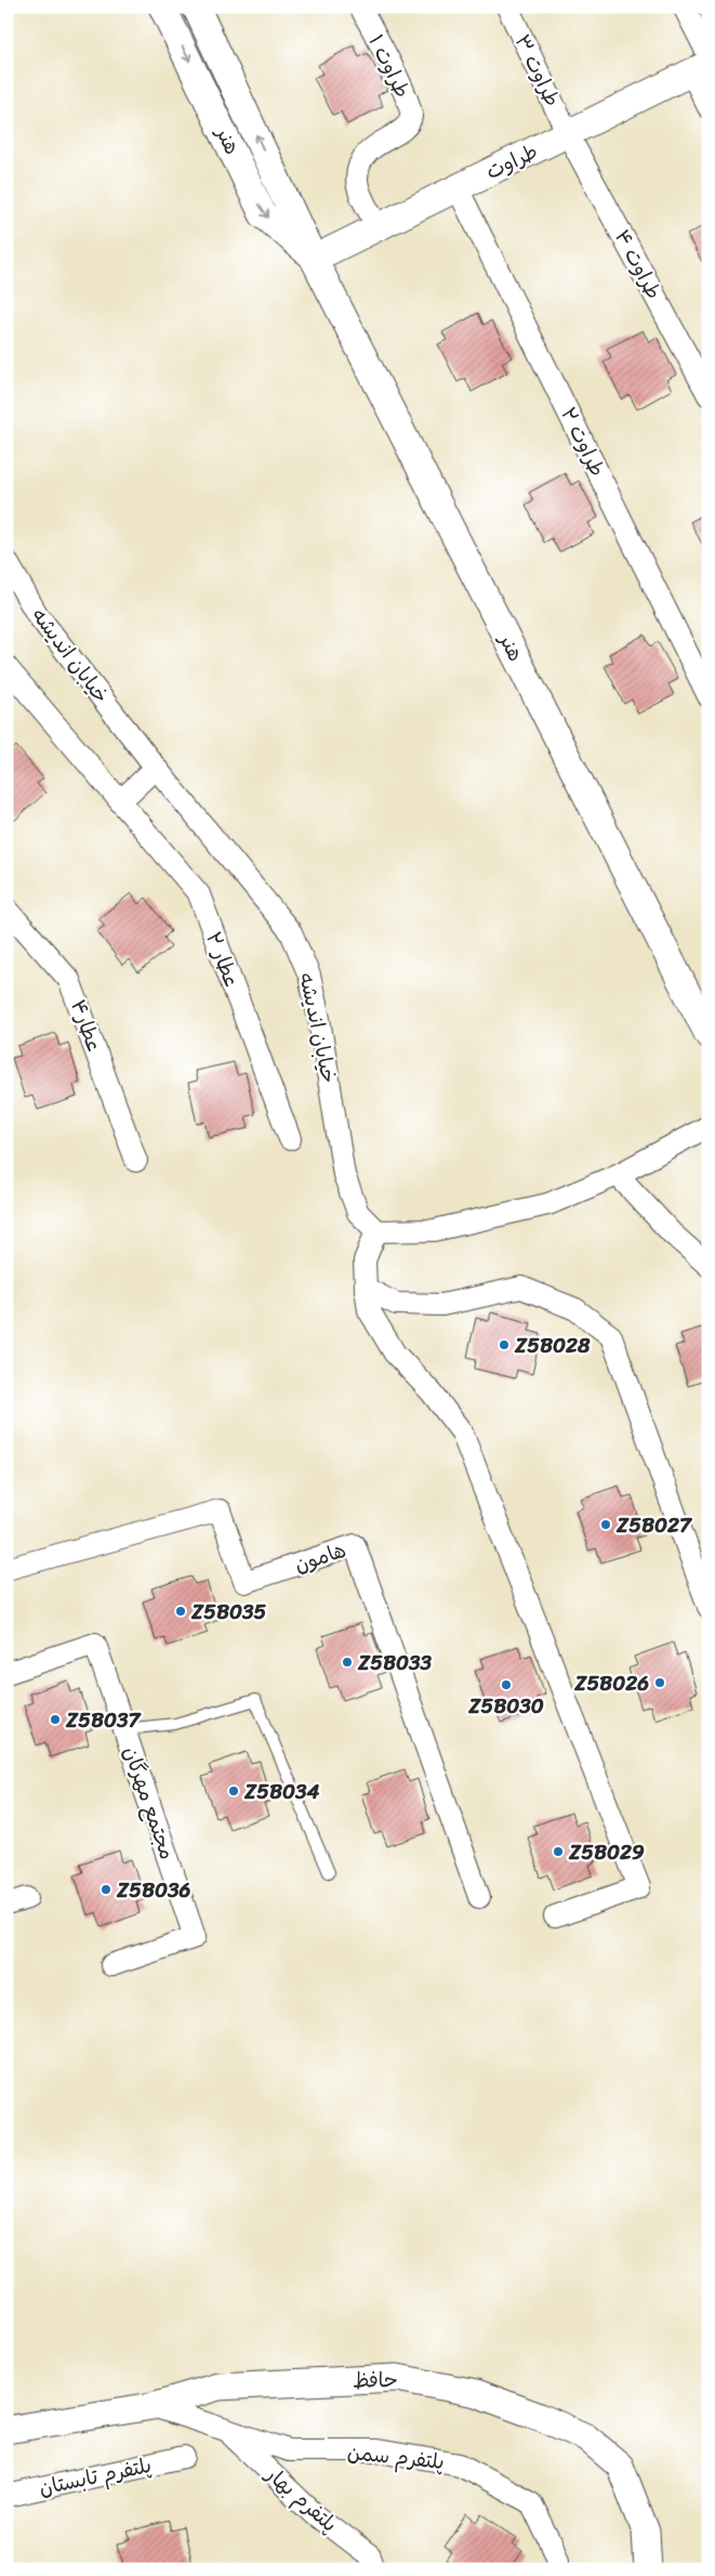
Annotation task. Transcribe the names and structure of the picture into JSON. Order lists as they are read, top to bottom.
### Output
{
  "streets": {
    "street": [
      "طراوت ۱",
      "طراوت ۳",
      "هنر",
      "طراوت",
      "طراوت ۴",
      "طراوت ۲",
      "خیابان اندیشه",
      "عطار ۲",
      "عطار۴",
      "هامون",
      "مجتمع مهرگان",
      "حافظ",
      "پلتفرم سمن",
      "پلتفرم تابستان",
      "پلتفرم بهار"
    ]
  },
  "crossings": [
    ["طراوت ۱", "طراوت"],
    ["طراوت ۳", "طراوت"],
    ["طراوت ۳", "طراوت ۴"],
    ["هنر", "طراوت"],
    ["طراوت", "طراوت ۴"],
    ["طراوت", "طراوت ۲"],
    ["حافظ", "پلتفرم سمن"],
    ["پلتفرم سمن", "پلتفرم بهار"]
  ],
  "places": [
    "Z5B028",
    "Z5B027",
    "Z5B035",
    "Z5B033",
    "Z5B026",
    "Z5B030",
    "Z5B037",
    "Z5B034",
    "Z5B029",
    "Z5B036"
  ]
}
